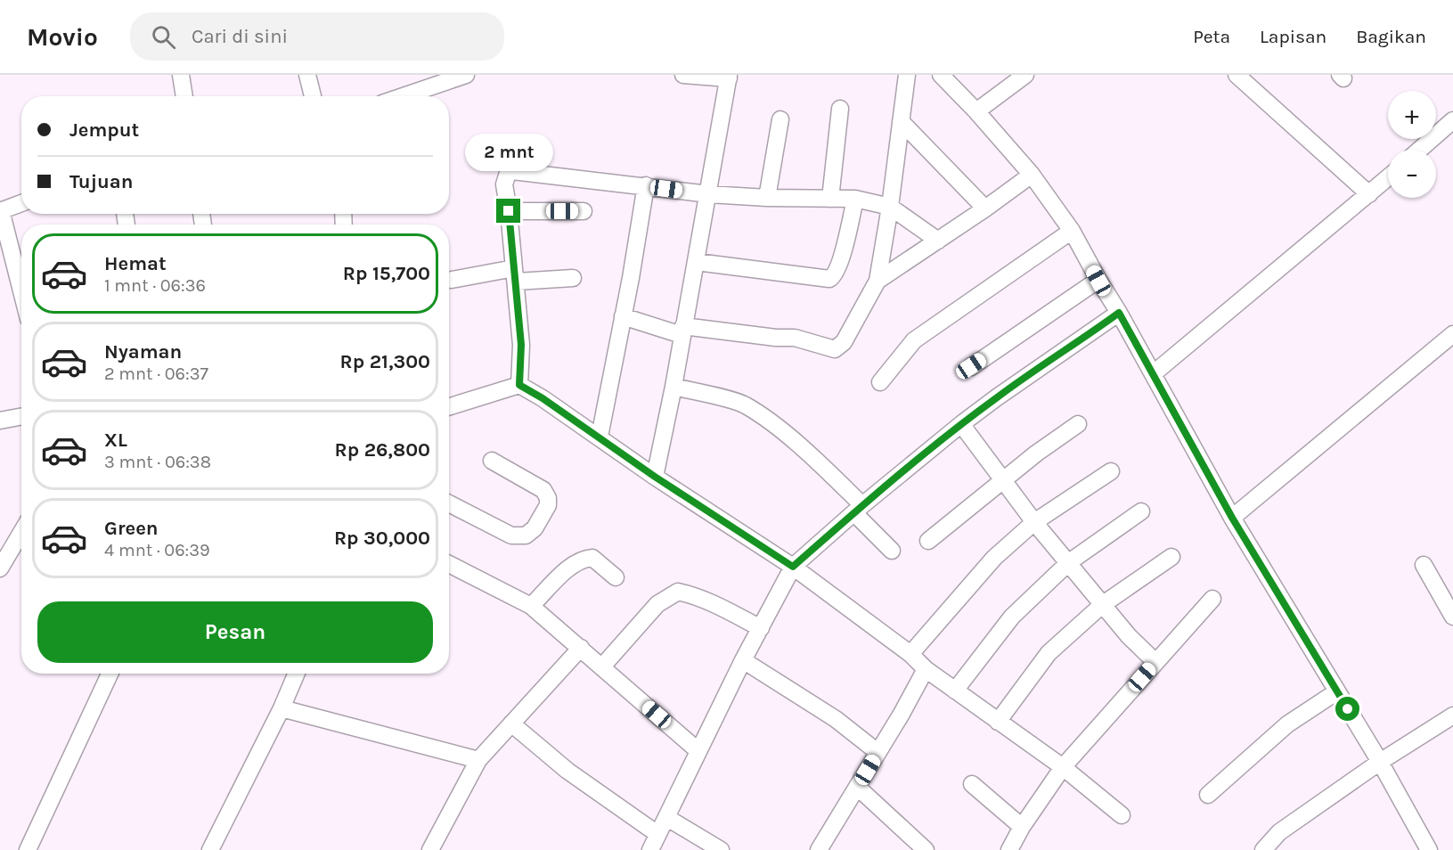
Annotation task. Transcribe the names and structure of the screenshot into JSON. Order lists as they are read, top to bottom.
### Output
{
  "page": {
    "header": "Movio",
    "search": "Cari di sini",
    "nav": ["Peta", "Lapisan", "Bagikan"],
    "map_buttons": ["+", "−"],
    "banner": ["Jemput", "Tujuan"],
    "bubble": "2 mnt",
    "list": [
      {
        "name": "Hemat",
        "note": "1 mnt · 06:36",
        "value": "Rp 15,700"
      },
      {
        "name": "Nyaman",
        "note": "2 mnt · 06:37",
        "value": "Rp 21,300"
      },
      {
        "name": "XL",
        "note": "3 mnt · 06:38",
        "value": "Rp 26,800"
      },
      {
        "name": "Green",
        "note": "4 mnt · 06:39",
        "value": "Rp 30,000"
      }
    ],
    "buttons": "Pesan"
  }
}
